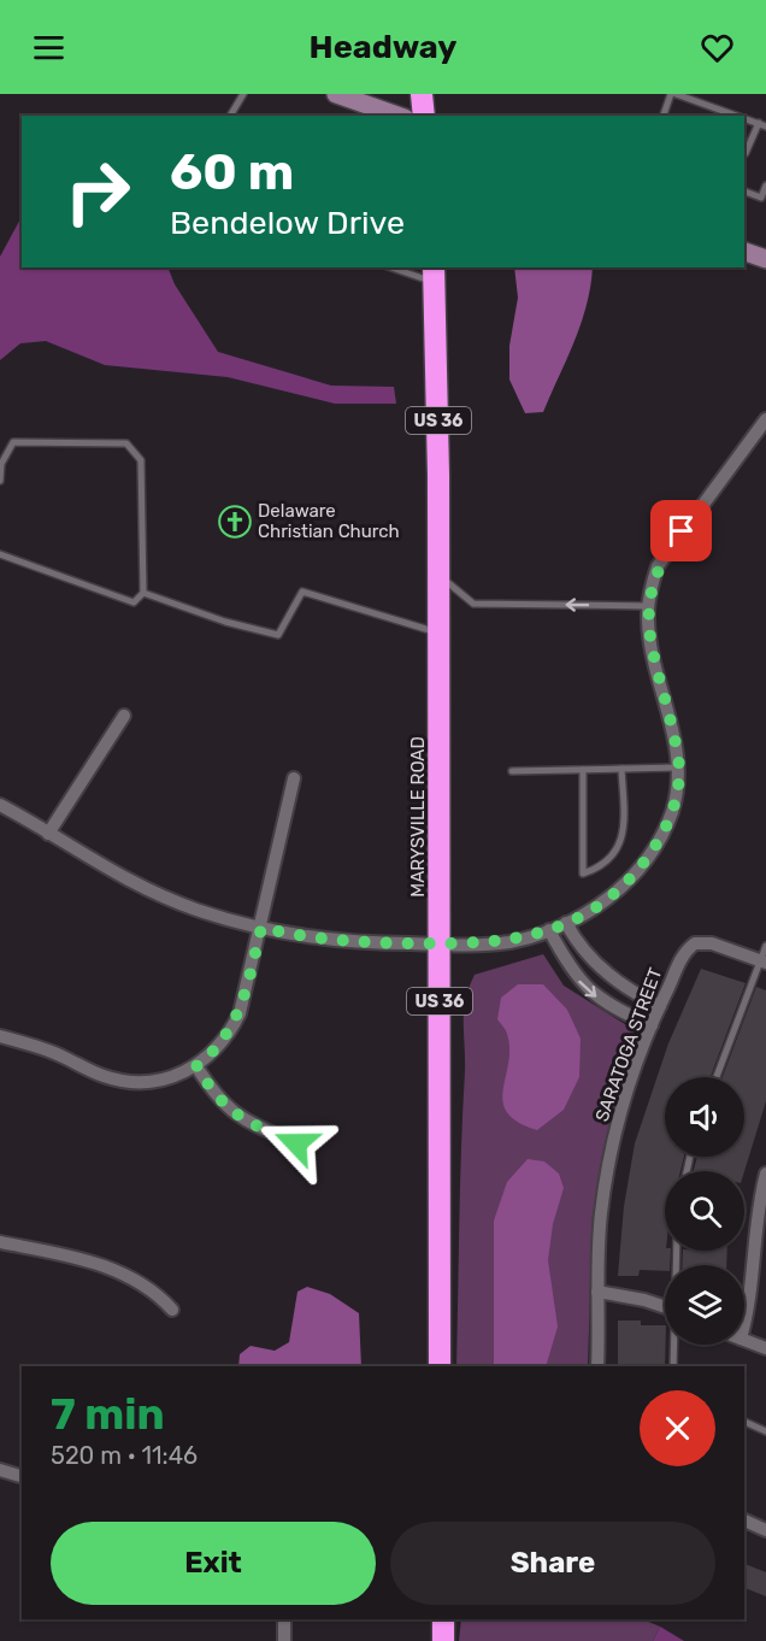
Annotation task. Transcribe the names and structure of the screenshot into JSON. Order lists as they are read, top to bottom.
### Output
{
  "streets": {
    "highway": ["US 36", "MARYSVILLE ROAD"],
    "street": ["SARATOGA STREET"]
  },
  "places": {
    "church": ["Delaware Christian Church"]
  },
  "page": {
    "header": "Headway",
    "turn": ["60 m", "Bendelow Drive"],
    "heading": ["7 min", "520 m · 11:46"],
    "buttons": ["Exit", "Share"]
  }
}
